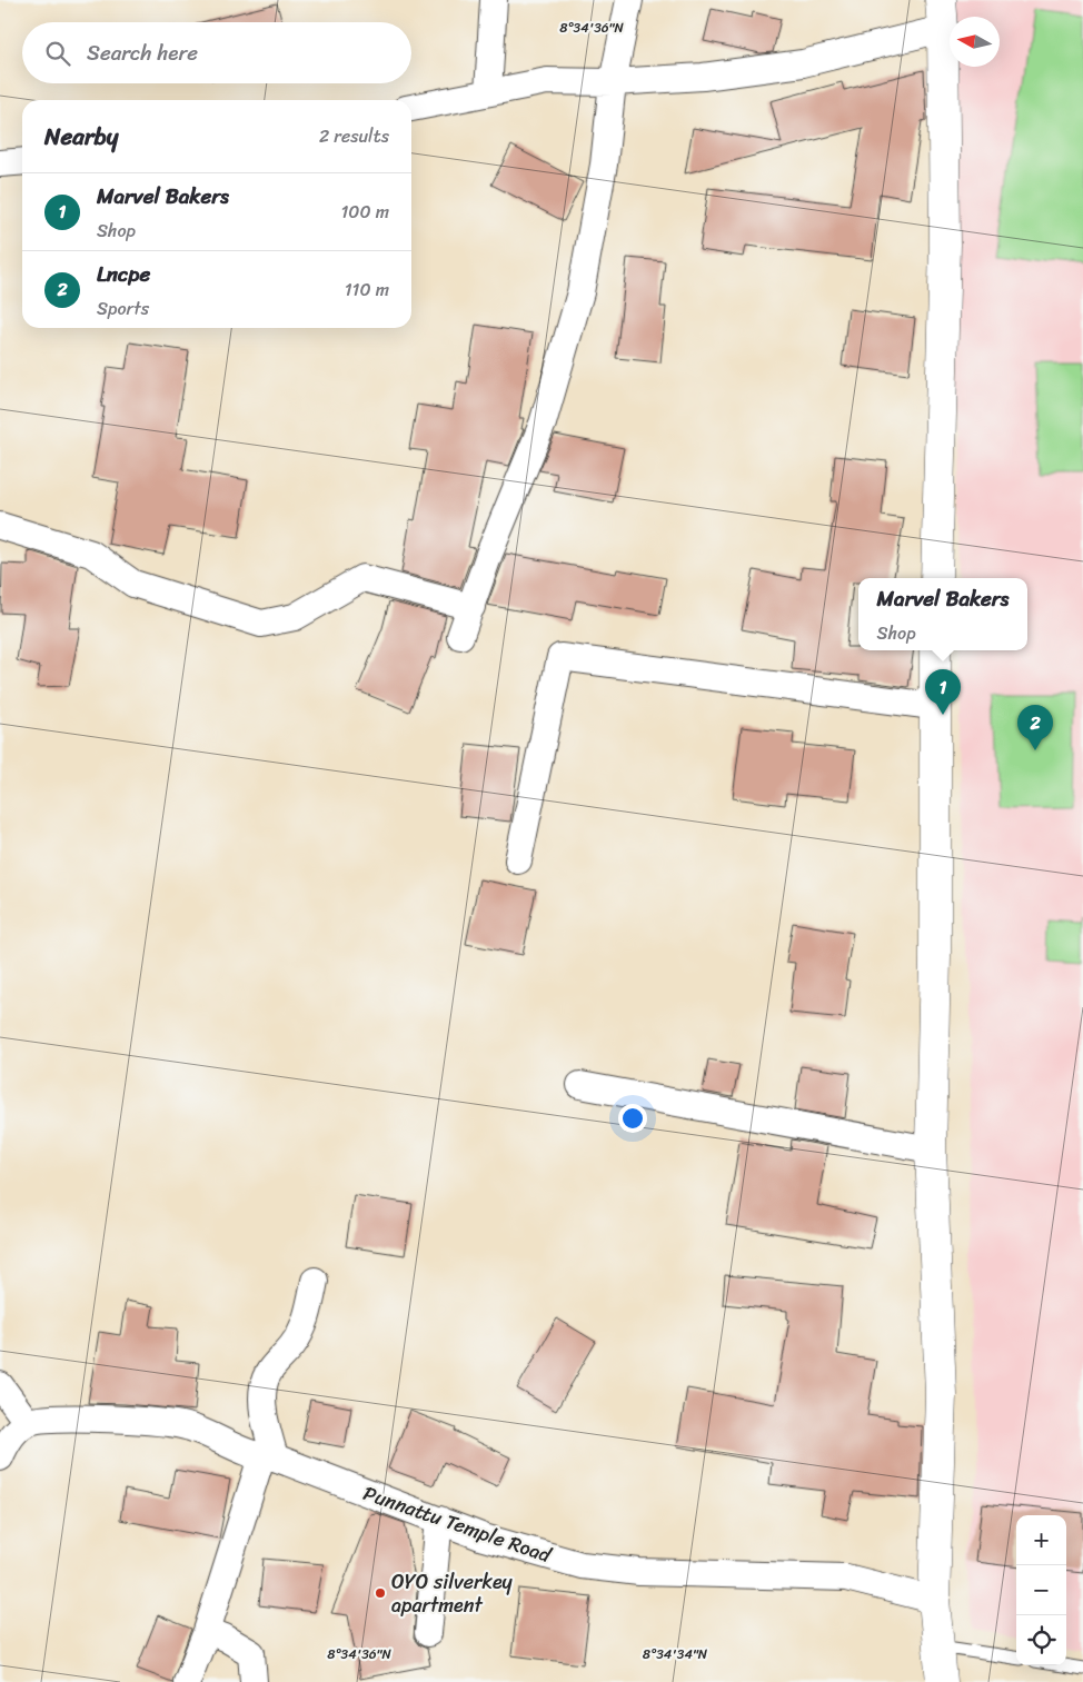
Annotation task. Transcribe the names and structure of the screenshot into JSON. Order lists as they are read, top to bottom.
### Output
{
  "streets": {
    "street": ["Punnattu Temple Road"]
  },
  "places": ["OYO silverkey apartment"],
  "north": "left",
  "page": {
    "search": "Search here",
    "heading": ["Nearby", "2 results"],
    "list": [
      {
        "mark": "1",
        "name": "Marvel Bakers",
        "note": "Shop",
        "value": "100 m"
      },
      {
        "mark": "2",
        "name": "Lncpe",
        "note": "Sports",
        "value": "110 m"
      }
    ],
    "popup": ["Marvel Bakers", "Shop"],
    "pins": ["1", "2"],
    "map_buttons": ["+", "−"]
  },
  "coordinates": ["8°34'36\"N", "8°34'34\"N"]
}
